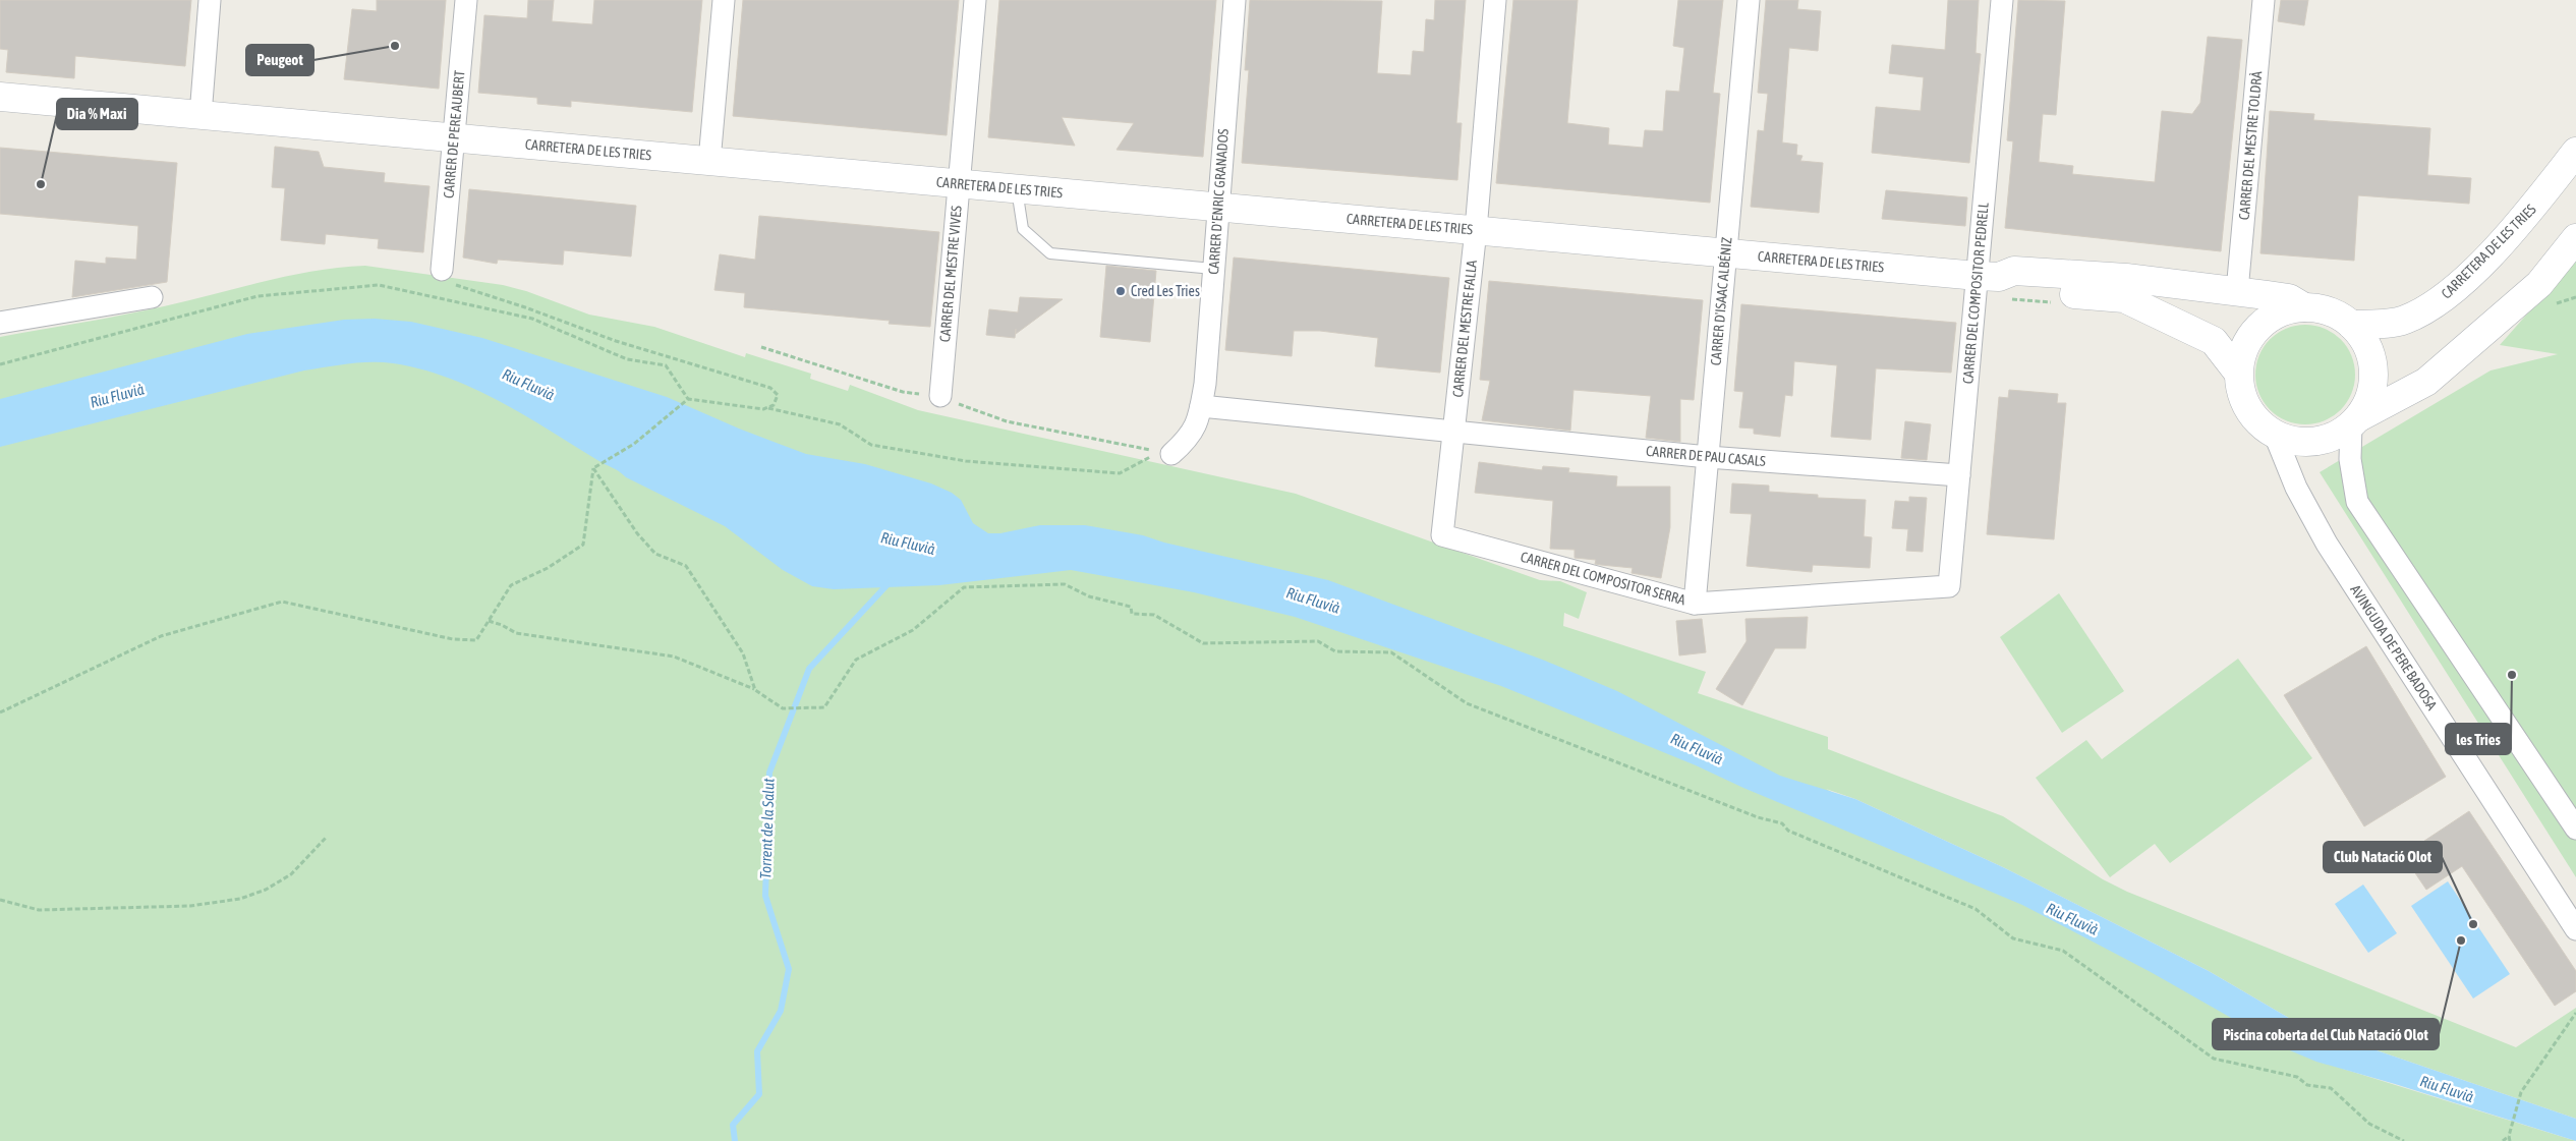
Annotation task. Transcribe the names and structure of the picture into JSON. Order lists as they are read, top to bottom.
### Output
{
  "streets": {
    "street": [
      "CARRER DE PERE AUBERT",
      "CARRER DEL MESTRE TOLDRÀ",
      "CARRETERA DE LES TRIES",
      "CARRER D'ENRIC GRANADOS",
      "CARRER DEL MESTRE VIVES",
      "CARRER DEL COMPOSITOR PEDRELL",
      "CARRER D'ISAAC ALBÉNIZ",
      "CARRER DEL MESTRE FALLA",
      "CARRER DE PAU CASALS",
      "CARRER DEL COMPOSITOR SERRA",
      "AVINGUDA DE PERE BADOSA"
    ]
  },
  "crossings": [
    ["CARRER DE PERE AUBERT", "CARRETERA DE LES TRIES"],
    ["CARRER DEL MESTRE TOLDRÀ", "CARRETERA DE LES TRIES"],
    ["CARRETERA DE LES TRIES", "CARRER D'ENRIC GRANADOS"],
    ["CARRETERA DE LES TRIES", "CARRER DEL MESTRE VIVES"],
    ["CARRETERA DE LES TRIES", "CARRER DEL COMPOSITOR PEDRELL"],
    ["CARRETERA DE LES TRIES", "CARRER D'ISAAC ALBÉNIZ"],
    ["CARRETERA DE LES TRIES", "CARRER DEL MESTRE FALLA"],
    ["CARRETERA DE LES TRIES", "AVINGUDA DE PERE BADOSA"],
    ["CARRER D'ENRIC GRANADOS", "CARRER DE PAU CASALS"],
    ["CARRER DEL COMPOSITOR PEDRELL", "CARRER DE PAU CASALS"],
    ["CARRER DEL COMPOSITOR PEDRELL", "CARRER DEL COMPOSITOR SERRA"],
    ["CARRER D'ISAAC ALBÉNIZ", "CARRER DE PAU CASALS"],
    ["CARRER D'ISAAC ALBÉNIZ", "CARRER DEL COMPOSITOR SERRA"],
    ["CARRER DEL MESTRE FALLA", "CARRER DE PAU CASALS"],
    ["CARRER DEL MESTRE FALLA", "CARRER DEL COMPOSITOR SERRA"]
  ],
  "water": ["Riu Fluvià", "Torrent de la Salut"],
  "places": [
    "Peugeot",
    "Dia % Maxi",
    "Cred Les Tries",
    "les Tries",
    "Club Natació Olot",
    "Piscina coberta del Club Natació Olot"
  ]
}
